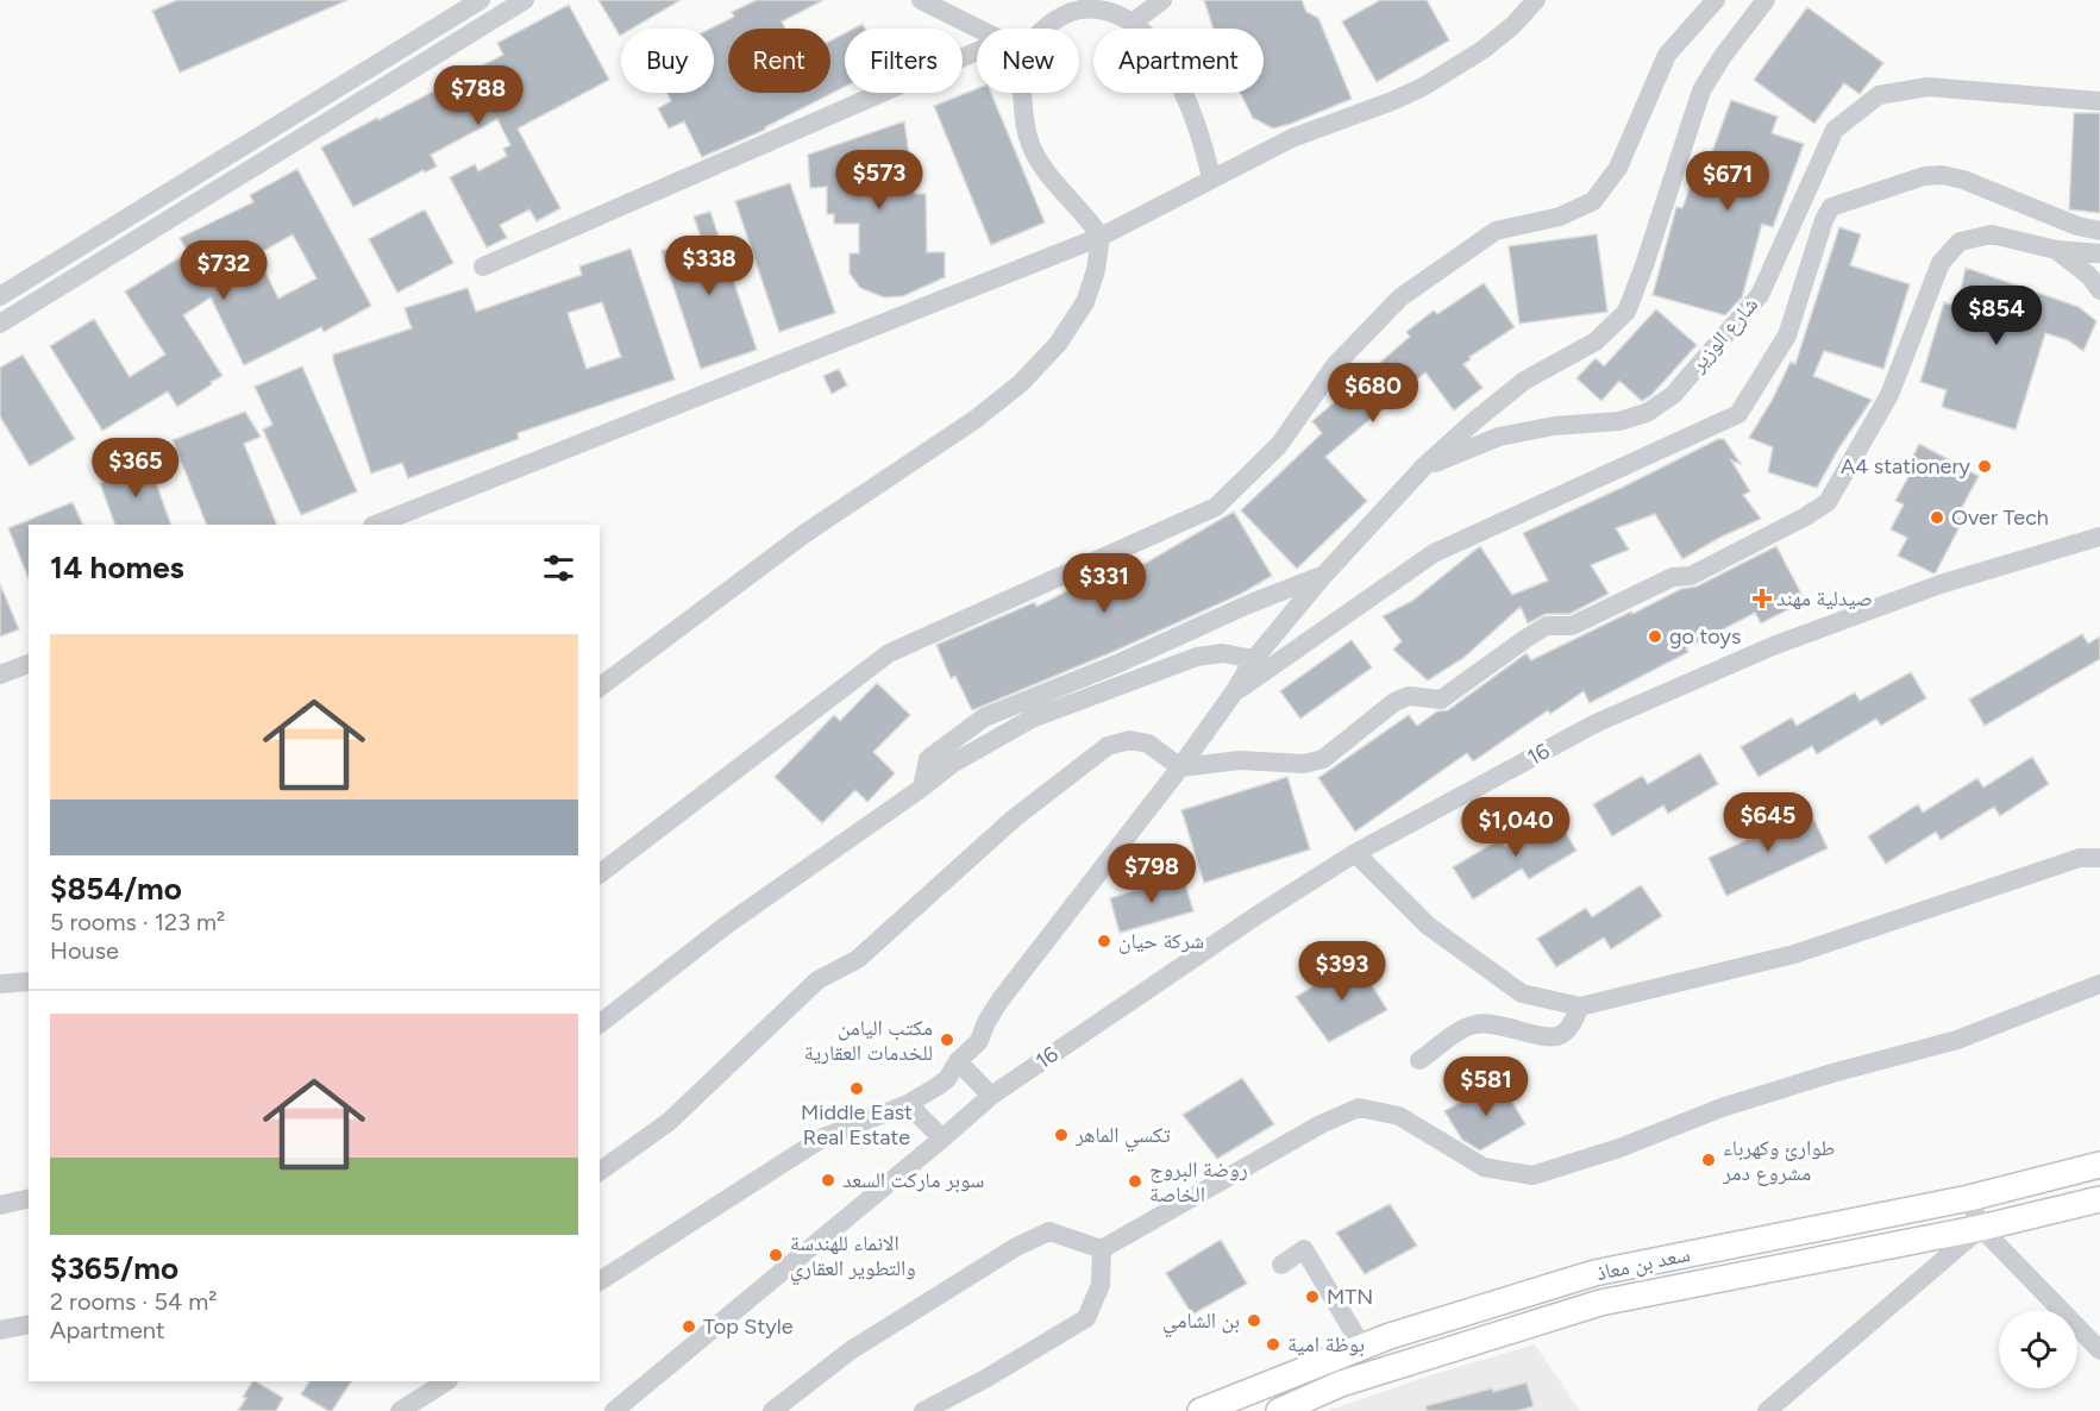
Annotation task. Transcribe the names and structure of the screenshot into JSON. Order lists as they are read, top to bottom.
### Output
{
  "streets": {
    "main road": ["سعد بن معاذ"],
    "street": ["شارع الوزير", "16"]
  },
  "places": {
    "other": [
      "A4 stationery",
      "Over Tech",
      "go toys",
      "شركة حيان",
      "مكتب اليامن للخدمات العقارية",
      "Middle East Real Estate",
      "تكسي الماهر",
      "طوارئ وكهرباء مشروع دمر",
      "سوبر ماركت السعد",
      "روضة البروج الخاصة",
      "الانماء للهندسة والتطوير العقاري",
      "MTN",
      "بن الشامي",
      "Top Style",
      "بوظة امية"
    ],
    "health": ["صيدلية مهند"]
  },
  "page": {
    "chip": [
      "Buy",
      "Rent",
      "Filters",
      "New",
      "Apartment"
    ],
    "price": [
      "$788",
      "$573",
      "$671",
      "$338",
      "$732",
      "$854",
      "$680",
      "$365",
      "$331",
      "$645",
      "$1,040",
      "$798",
      "$393",
      "$581"
    ],
    "heading": "14 homes",
    "list": [
      {
        "name": "$854/mo",
        "note": "5 rooms · 123 m² · House"
      },
      {
        "name": "$365/mo",
        "note": "2 rooms · 54 m² · Apartment"
      }
    ]
  }
}
